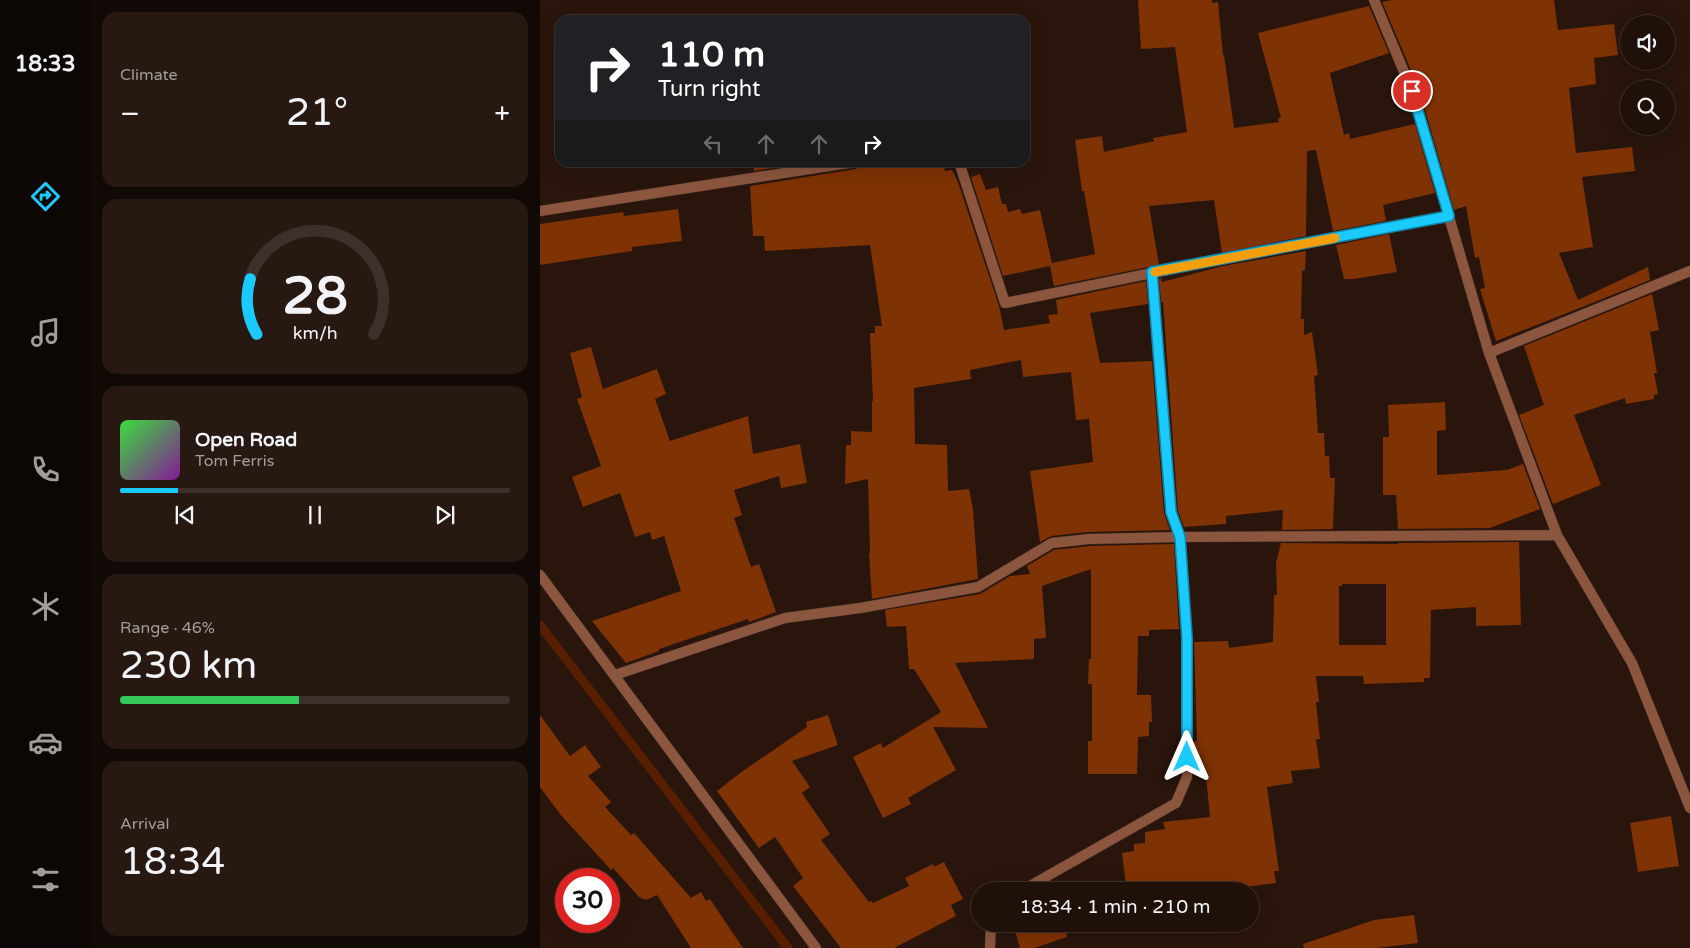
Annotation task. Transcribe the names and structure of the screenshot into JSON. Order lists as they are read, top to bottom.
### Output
{
  "page": {
    "tabs": "18:33",
    "tile": [
      "Climate",
      ["Range · 46%", "230 km"],
      ["Arrival", "18:34"]
    ],
    "turn": ["110 m", "Turn right"],
    "heat": ["−", "21°", "+"],
    "song": ["Open Road", "Tom Ferris"],
    "limit": "30",
    "trip": "18:34 · 1 min · 210 m",
    "gauge": ["28", "km/h"]
  }
}
